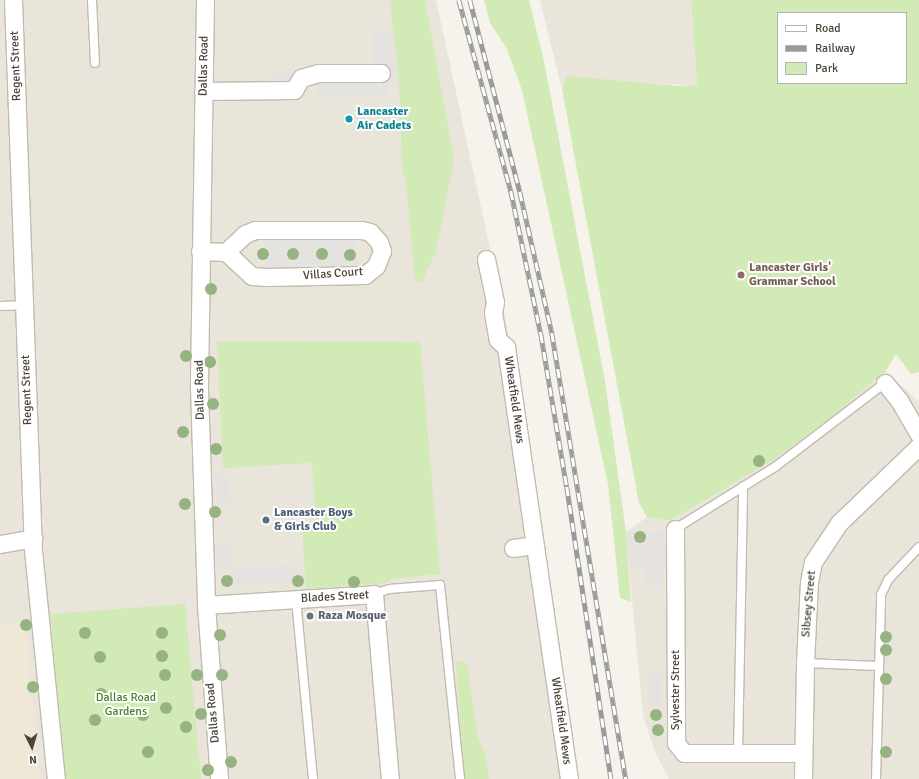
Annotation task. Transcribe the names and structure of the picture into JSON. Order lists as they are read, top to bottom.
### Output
{
  "streets": {
    "street": [
      "Regent Street",
      "Dallas Road",
      "Villas Court",
      "Wheatfield Mews",
      "Blades Street",
      "Sibsey Street",
      "Sylvester Street"
    ]
  },
  "crossings": [
    ["Dallas Road", "Blades Street"],
    ["Sibsey Street", "Sylvester Street"]
  ],
  "parks": ["Dallas Road Gardens"],
  "places": [
    "Lancaster Air Cadets",
    "Lancaster Girls' Grammar School",
    "Lancaster Boys & Girls Club",
    "Raza Mosque"
  ],
  "legend": ["Road", "Railway", "Park"],
  "north": "bottom"
}
